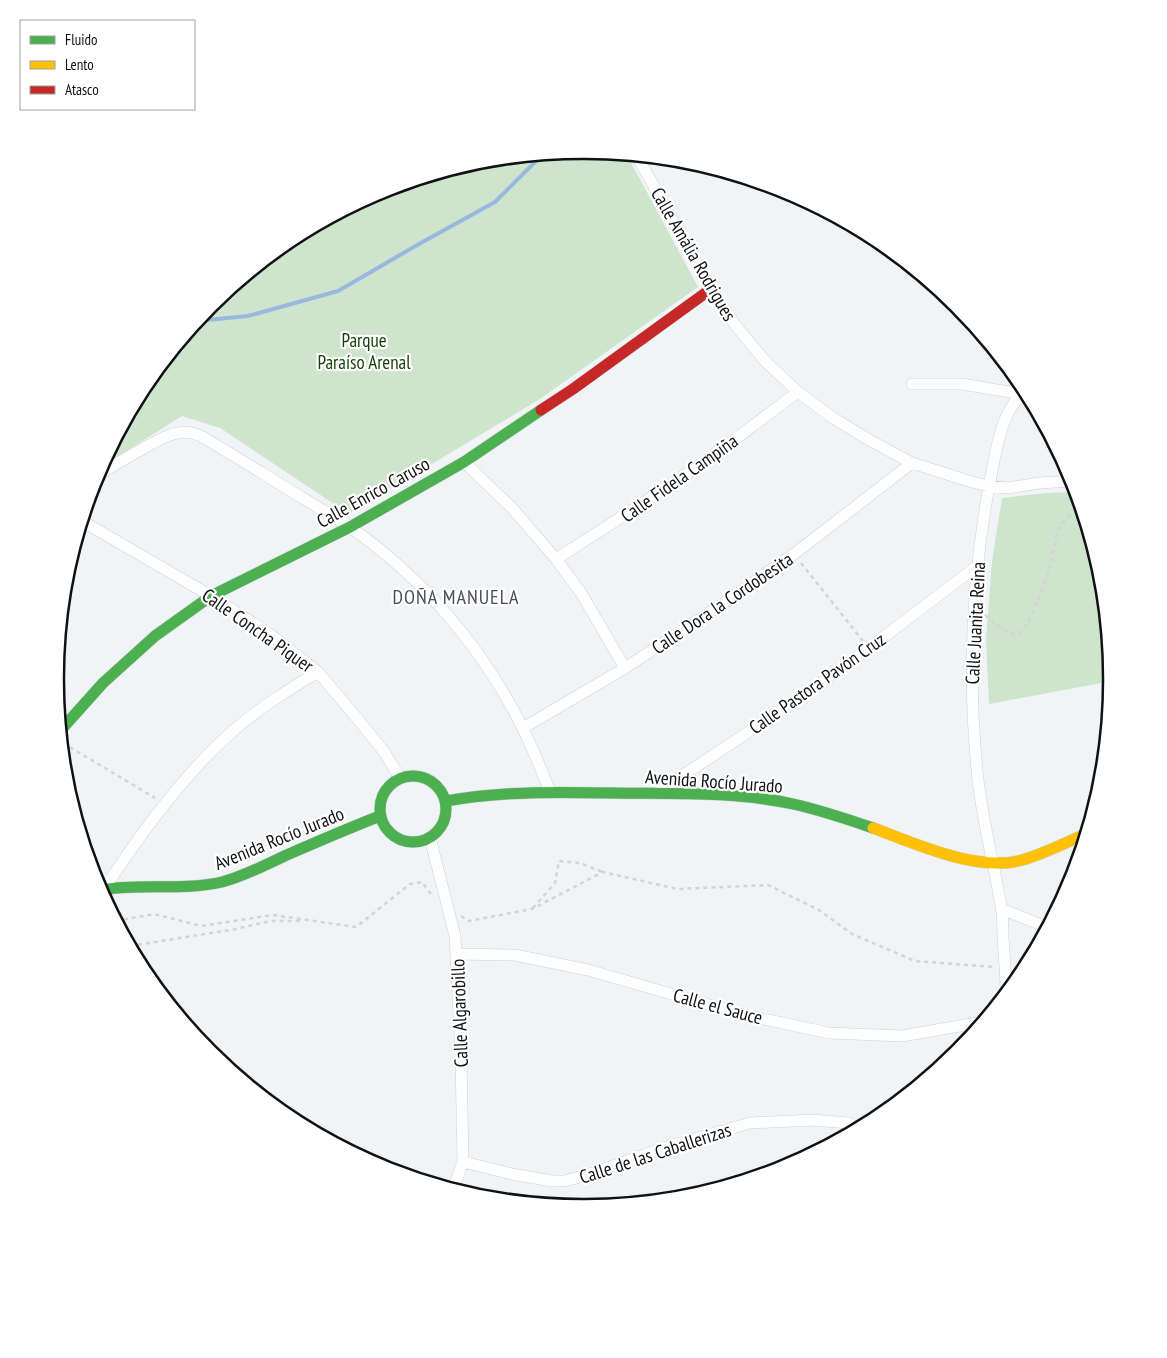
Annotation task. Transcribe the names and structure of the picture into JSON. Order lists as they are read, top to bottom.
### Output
{
  "streets": {
    "street": [
      "Calle Amália Rodrigues",
      "Calle Fidela Campiña",
      "Calle Enrico Caruso",
      "Calle Dora la Cordobesita",
      "Calle Juanita Reina",
      "Calle Concha Piquer",
      "Calle Pastora Pavón Cruz",
      "Avenida Rocío Jurado",
      "Calle el Sauce",
      "Calle Algarobillo",
      "Calle de las Caballerizas"
    ]
  },
  "crossings": [
    ["Calle Amália Rodrigues", "Calle Fidela Campiña"],
    ["Calle Amália Rodrigues", "Calle Enrico Caruso"],
    ["Calle Amália Rodrigues", "Calle Dora la Cordobesita"],
    ["Calle Amália Rodrigues", "Calle Juanita Reina"],
    ["Calle Enrico Caruso", "Calle Concha Piquer"],
    ["Calle Juanita Reina", "Calle Pastora Pavón Cruz"],
    ["Calle Juanita Reina", "Avenida Rocío Jurado"],
    ["Calle Concha Piquer", "Avenida Rocío Jurado"],
    ["Calle Concha Piquer", "Calle Algarobillo"],
    ["Calle Pastora Pavón Cruz", "Avenida Rocío Jurado"],
    ["Avenida Rocío Jurado", "Calle Algarobillo"],
    ["Calle el Sauce", "Calle Algarobillo"],
    ["Calle Algarobillo", "Calle de las Caballerizas"]
  ],
  "districts": ["DOÑA MANUELA"],
  "parks": ["Parque Paraíso Arenal"],
  "legend": ["Fluido", "Lento", "Atasco"]
}
